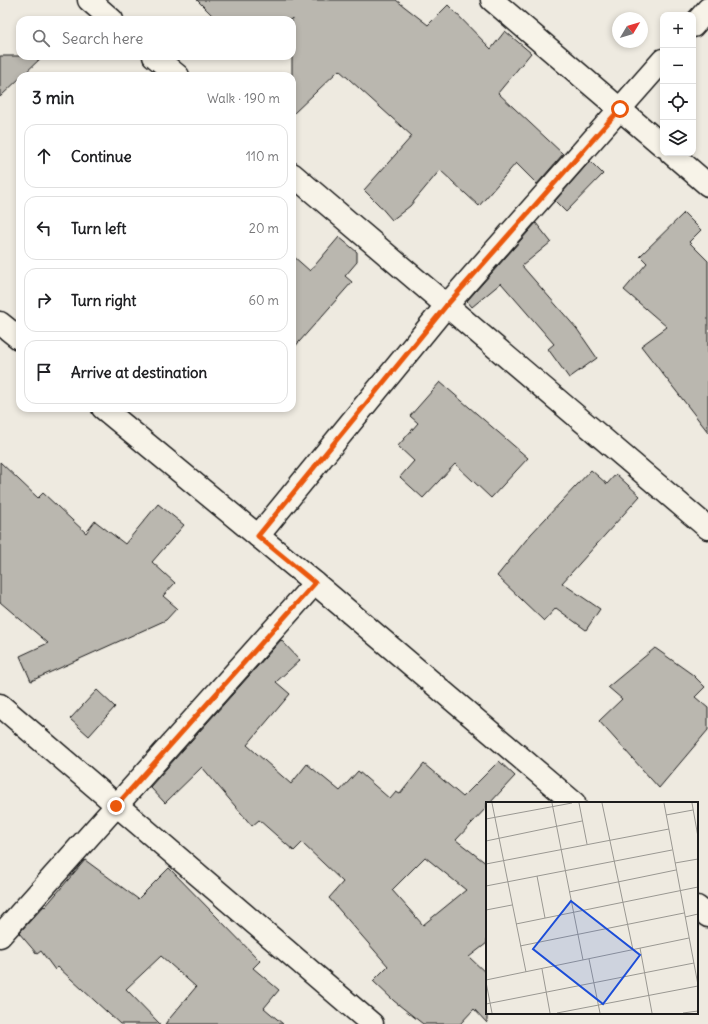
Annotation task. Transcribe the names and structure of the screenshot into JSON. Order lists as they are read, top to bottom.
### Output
{
  "north": "top right",
  "page": {
    "map_buttons": ["+", "−"],
    "search": "Search here",
    "heading": ["3 min", "Walk · 190 m"],
    "list": [
      ["Continue", "110 m"],
      ["Turn left", "20 m"],
      ["Turn right", "60 m"],
      "Arrive at destination"
    ]
  }
}
